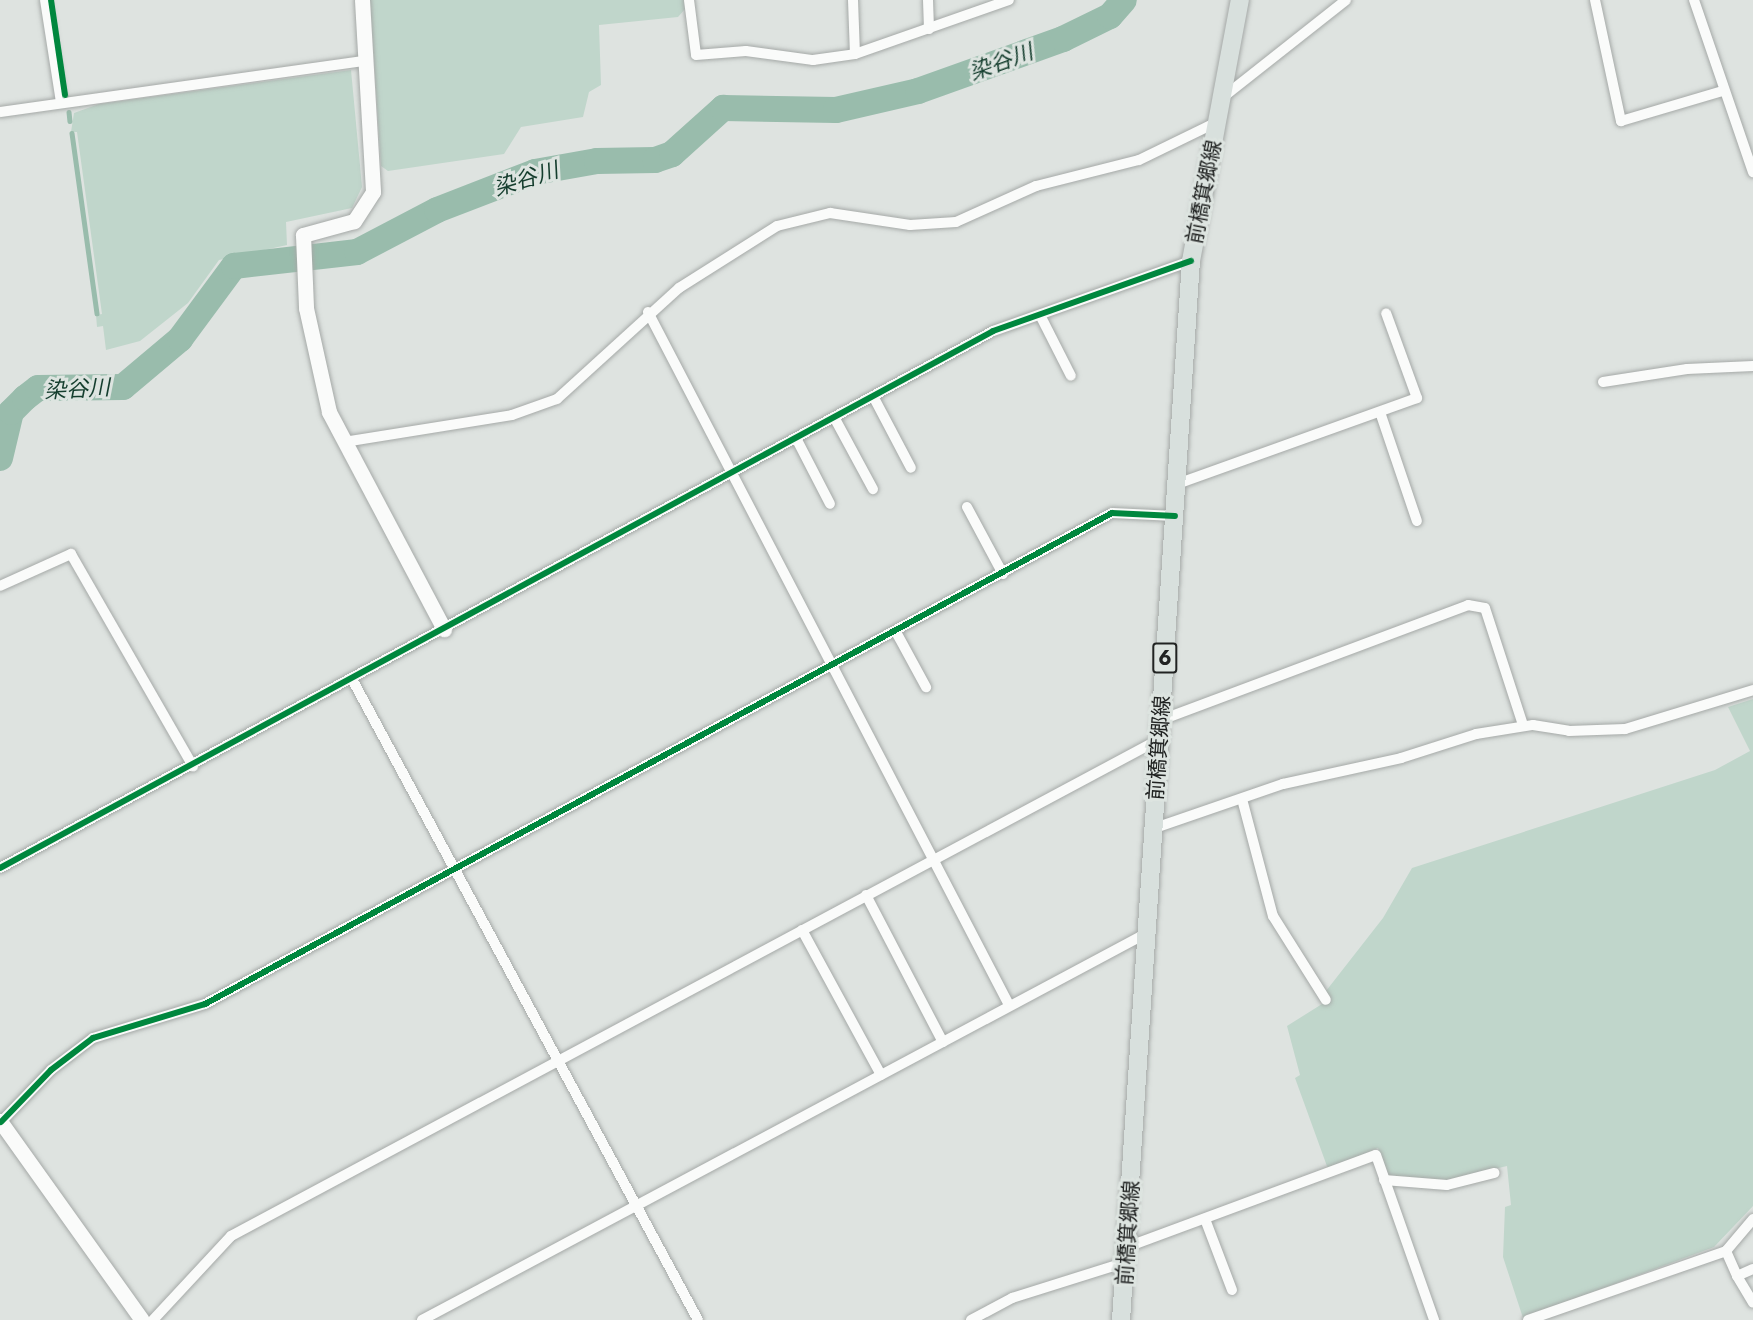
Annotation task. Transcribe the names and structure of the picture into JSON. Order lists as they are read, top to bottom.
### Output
{
  "streets": {
    "main road": ["前橋箕郷線", "6"]
  },
  "water": ["染谷川"]
}
